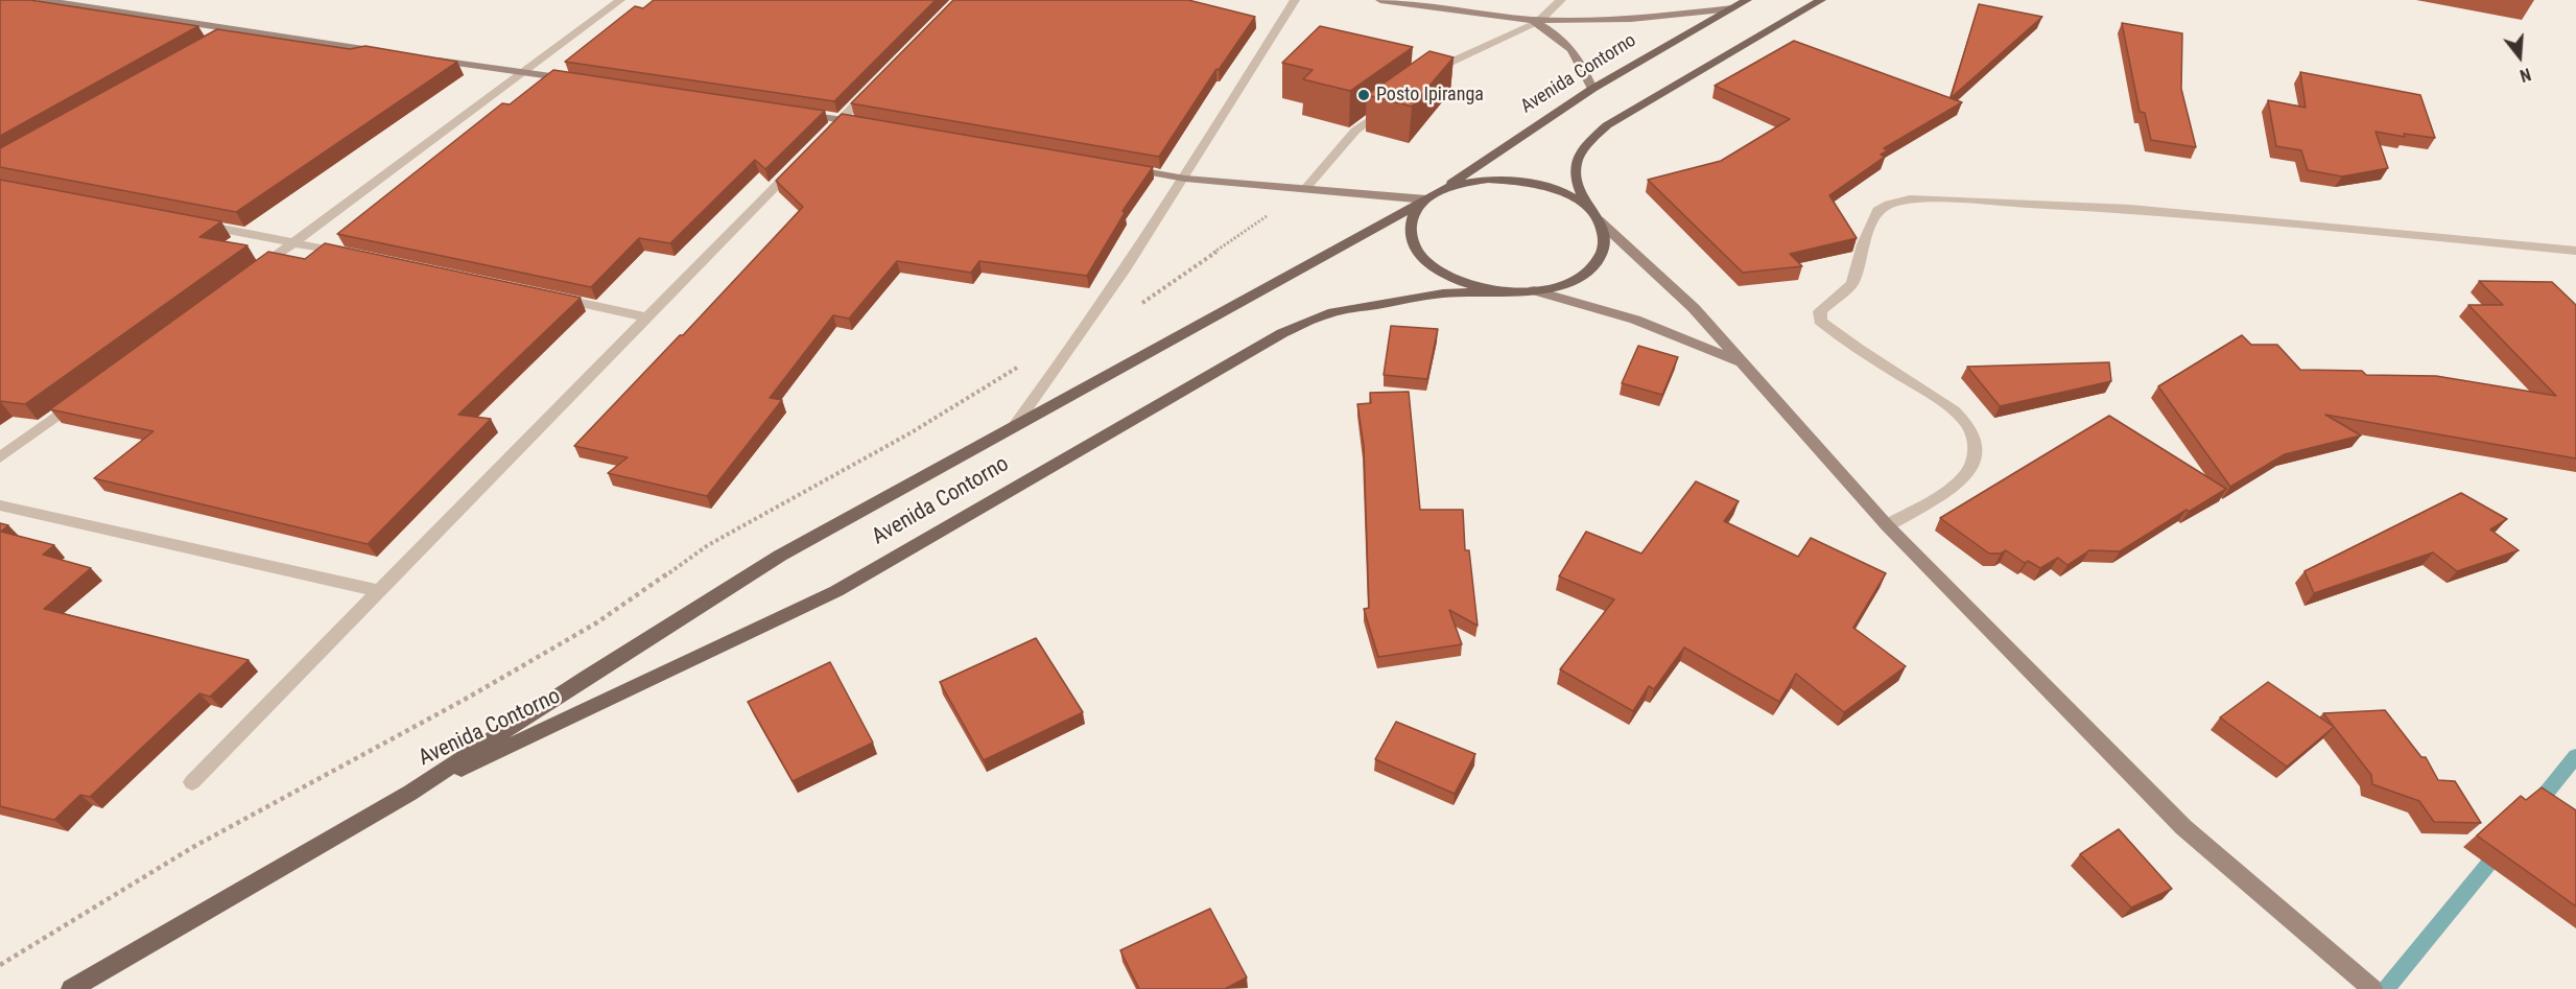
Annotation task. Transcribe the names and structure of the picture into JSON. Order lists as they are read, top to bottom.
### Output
{
  "streets": {
    "main road": ["Avenida Contorno"]
  },
  "places": ["Posto Ipiranga"],
  "north": "bottom"
}
